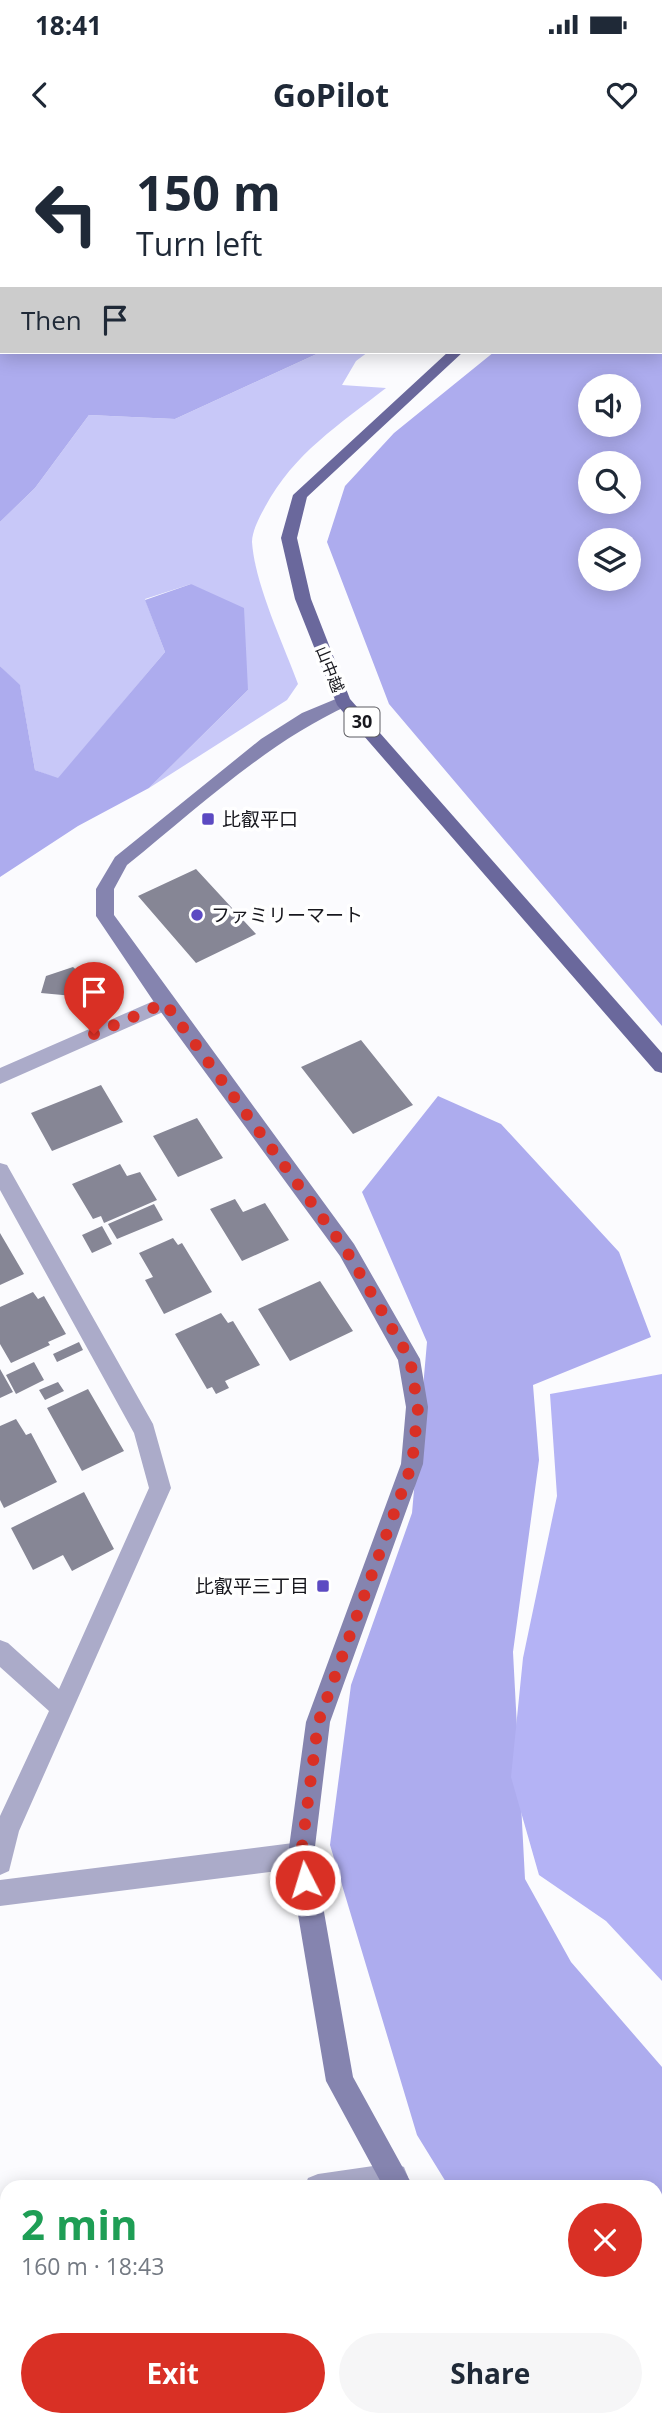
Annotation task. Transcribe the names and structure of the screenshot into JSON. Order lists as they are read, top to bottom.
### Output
{
  "streets": {
    "main road": ["山中越", "30"]
  },
  "places": {
    "transit": ["比叡平口", "比叡平三丁目"],
    "other": ["ファミリーマート"]
  },
  "page": {
    "status": "18:41",
    "header": "GoPilot",
    "turn": ["150 m", "Turn left"],
    "then": "Then",
    "heading": ["2 min", "160 m · 18:43"],
    "buttons": ["Exit", "Share"]
  }
}
